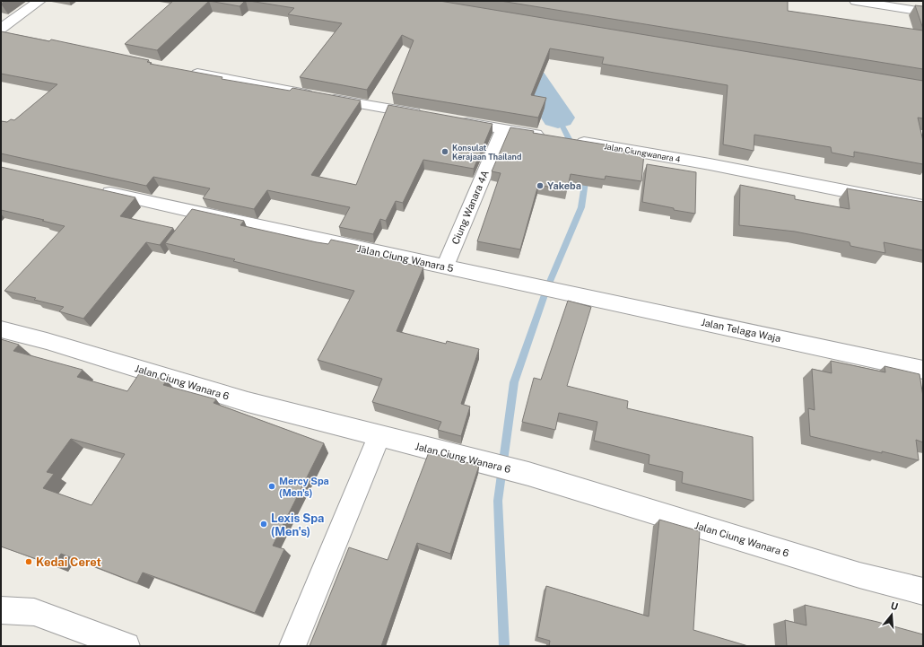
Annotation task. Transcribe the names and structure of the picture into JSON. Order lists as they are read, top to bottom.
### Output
{
  "streets": {
    "street": [
      "Jalan Ciungwanara 4",
      "Ciung Wanara 4A",
      "Jalan Ciung Wanara 5",
      "Jalan Telaga Waja",
      "Jalan Ciung Wanara 6"
    ]
  },
  "crossings": [
    ["Ciung Wanara 4A", "Jalan Ciung Wanara 5"],
    ["Jalan Ciung Wanara 5", "Jalan Telaga Waja"]
  ],
  "places": [
    "Konsulat Kerajaan Thailand",
    "Yakeba",
    "Mercy Spa (Men's)",
    "Lexis Spa (Men's)",
    "Kedai Ceret"
  ],
  "north": "top"
}
